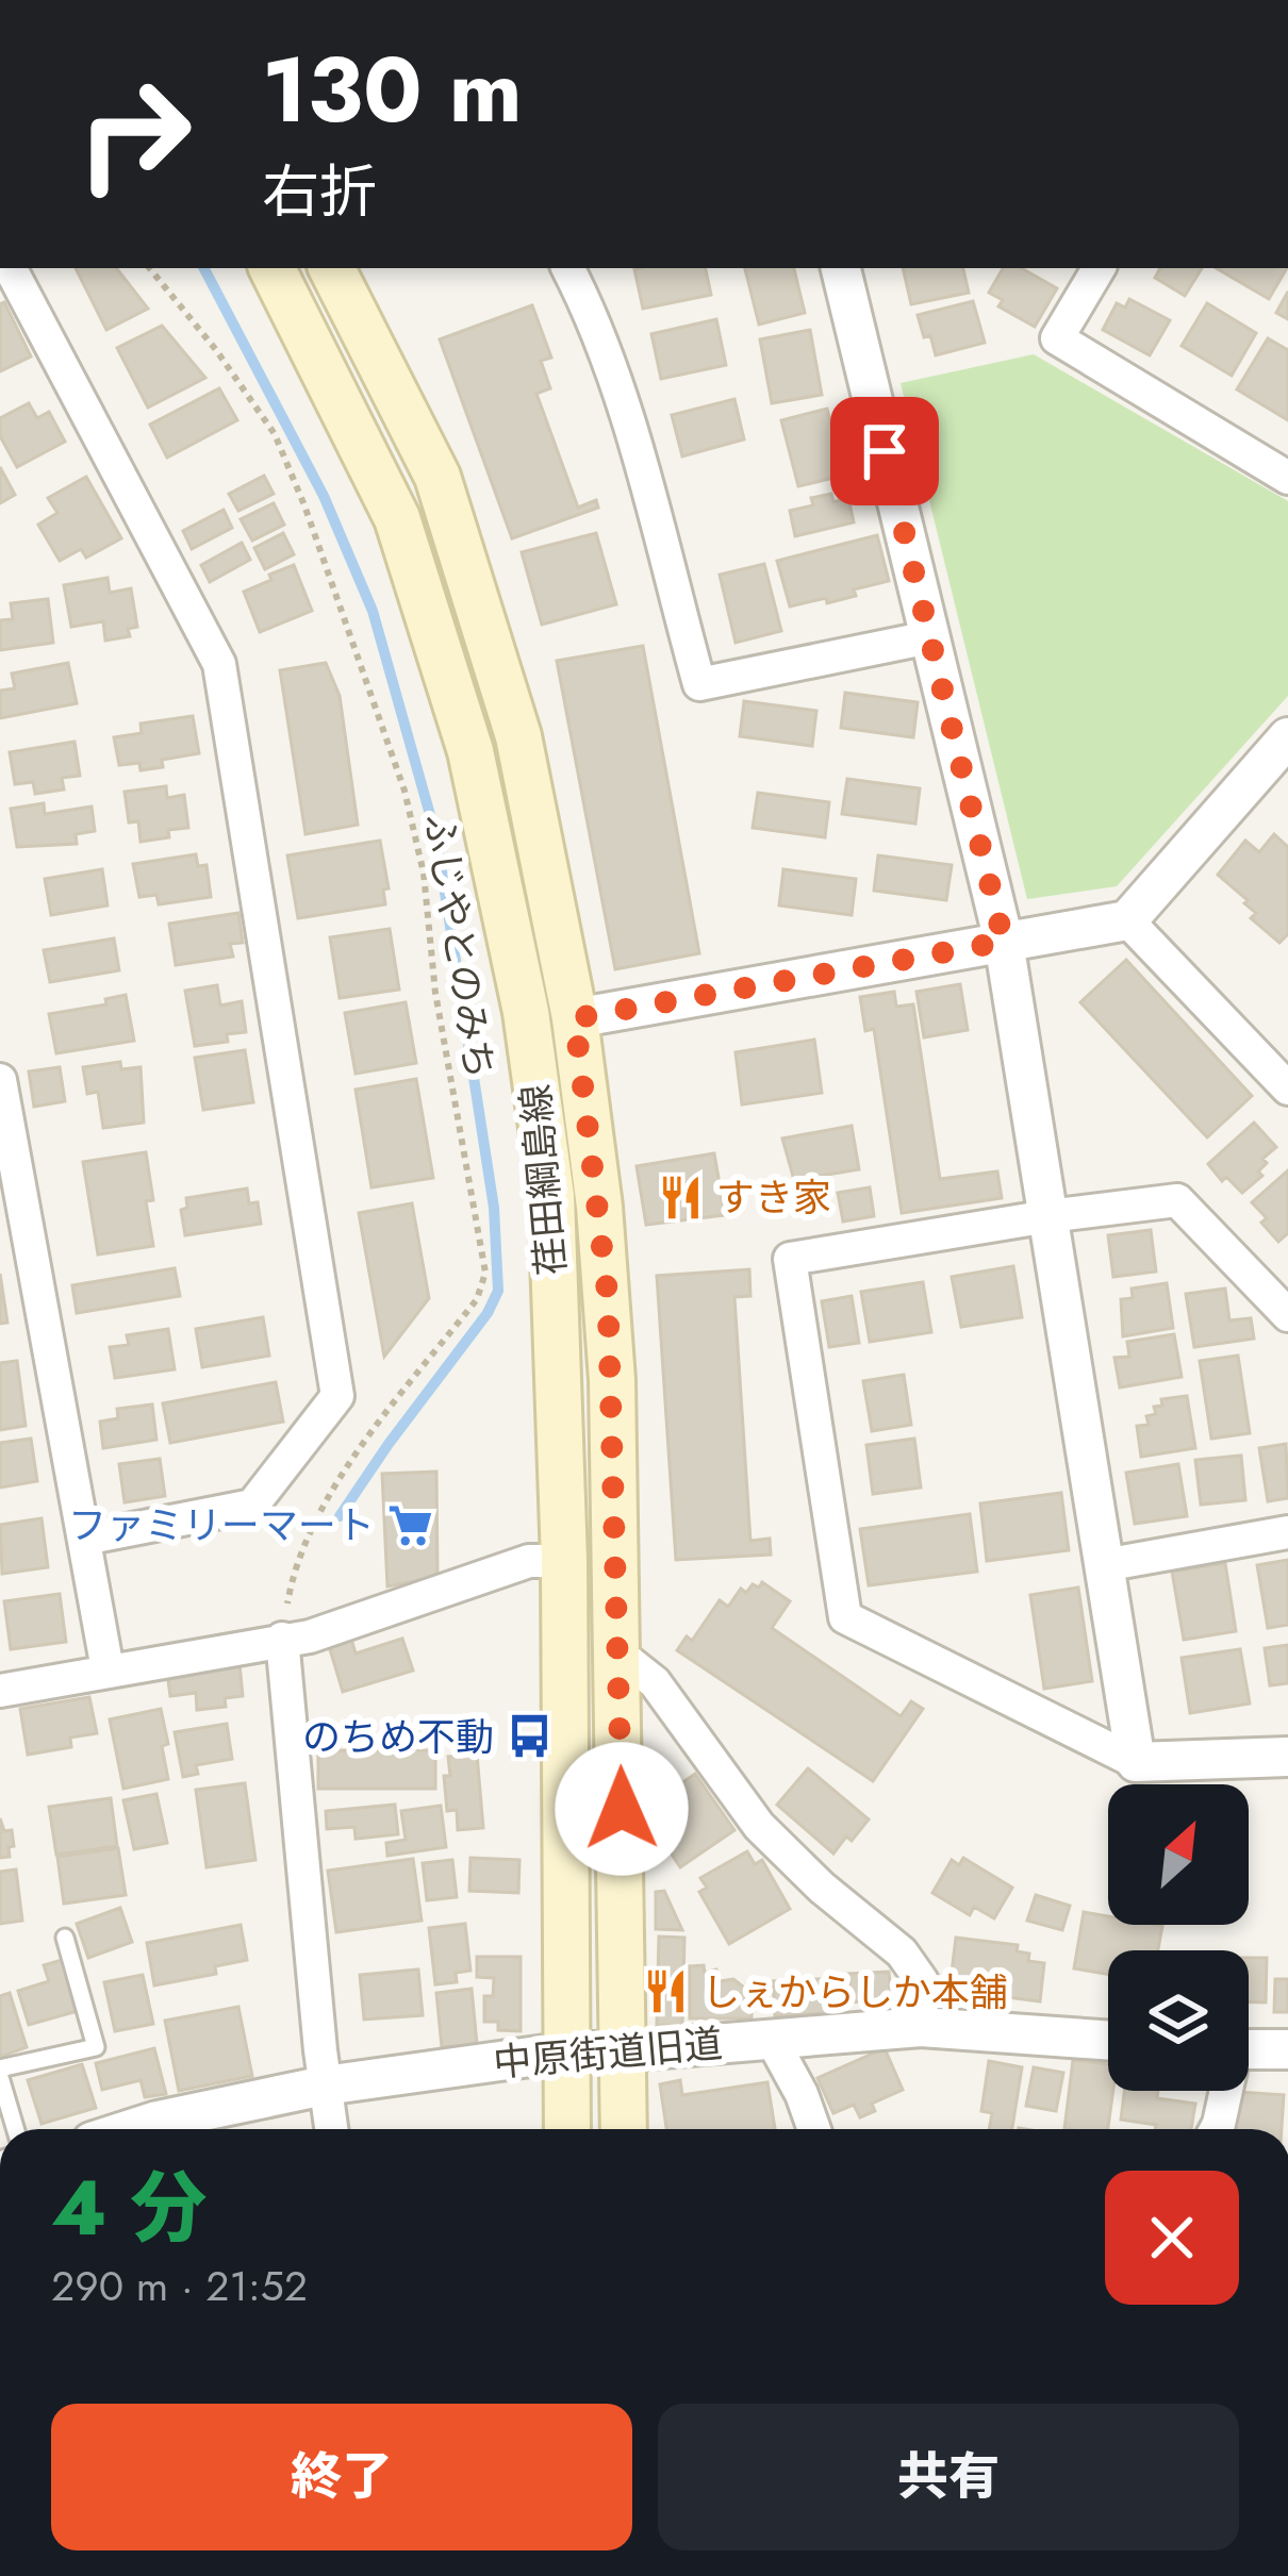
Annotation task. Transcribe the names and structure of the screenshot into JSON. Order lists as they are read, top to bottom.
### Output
{
  "streets": {
    "main road": ["荏田綱島線"],
    "street": ["中原街道旧道"],
    "path": ["ふじやとのみち"]
  },
  "crossings": [
    ["荏田綱島線", "中原街道旧道"]
  ],
  "places": {
    "restaurant": ["すき家", "しぇからしか本舗"],
    "supermarket": ["ファミリーマート"],
    "bus stop": ["のちめ不動"]
  },
  "north": "top right",
  "page": {
    "turn": ["130 m", "右折"],
    "heading": ["4 分", "290 m · 21:52"],
    "buttons": ["終了", "共有"]
  }
}
